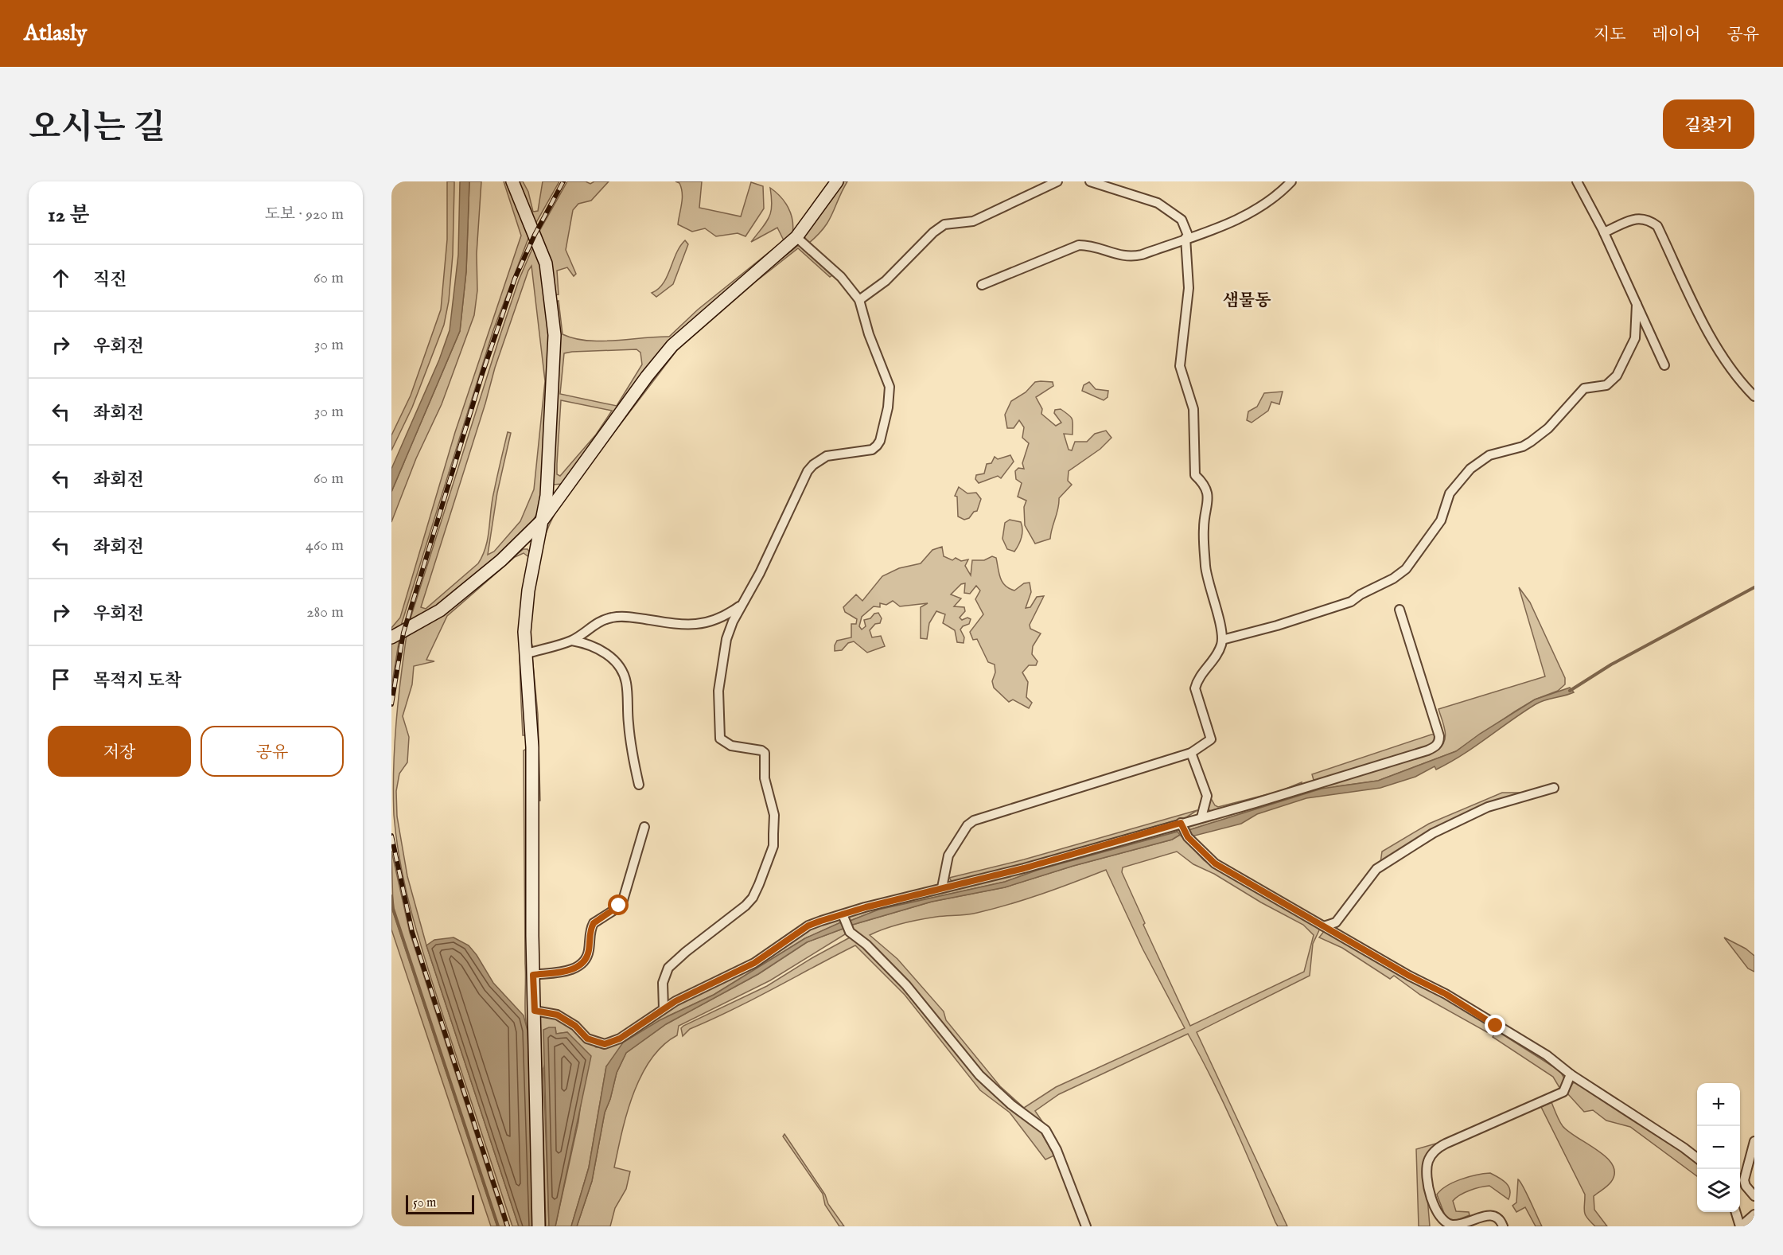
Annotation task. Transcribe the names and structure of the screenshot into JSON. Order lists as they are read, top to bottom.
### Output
{
  "districts": ["샘물동"],
  "scale_bar": "50 m",
  "page": {
    "header": "Atlasly",
    "nav": ["지도", "레이어", "공유"],
    "title": "오시는 길",
    "buttons": [
      "길찾기",
      ["저장", "공유"]
    ],
    "heading": ["12 분", "도보 · 920 m"],
    "list": [
      ["직진", "60 m"],
      ["우회전", "30 m"],
      ["좌회전", "30 m"],
      ["좌회전", "60 m"],
      ["좌회전", "460 m"],
      ["우회전", "280 m"],
      "목적지 도착"
    ],
    "map_buttons": ["+", "−"],
    "scale": "50 m"
  }
}
